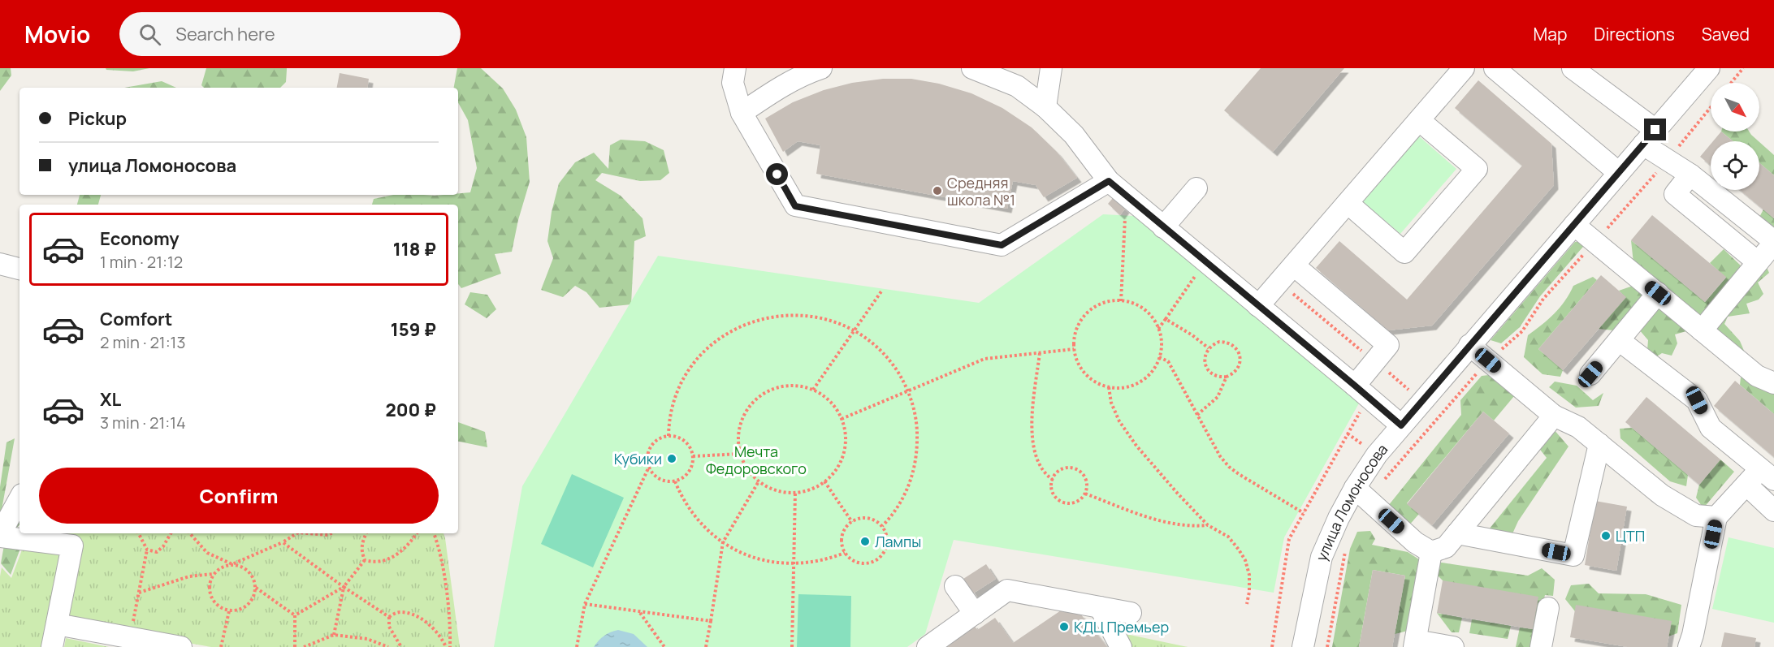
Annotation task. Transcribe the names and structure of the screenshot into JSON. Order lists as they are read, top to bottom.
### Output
{
  "streets": {
    "street": ["улица Ломоносова"]
  },
  "parks": ["Мечта Федоровского"],
  "places": [
    "Средняя школа №1",
    "Кубики",
    "ЦТП",
    "Лампы",
    "КДЦ Премьер"
  ],
  "north": "bottom right",
  "page": {
    "header": "Movio",
    "search": "Search here",
    "nav": ["Map", "Directions", "Saved"],
    "banner": ["Pickup", "улица Ломоносова"],
    "list": [
      {
        "name": "Economy",
        "note": "1 min · 21:12",
        "value": "118 ₽"
      },
      {
        "name": "Comfort",
        "note": "2 min · 21:13",
        "value": "159 ₽"
      },
      {
        "name": "XL",
        "note": "3 min · 21:14",
        "value": "200 ₽"
      }
    ],
    "buttons": "Confirm"
  }
}
